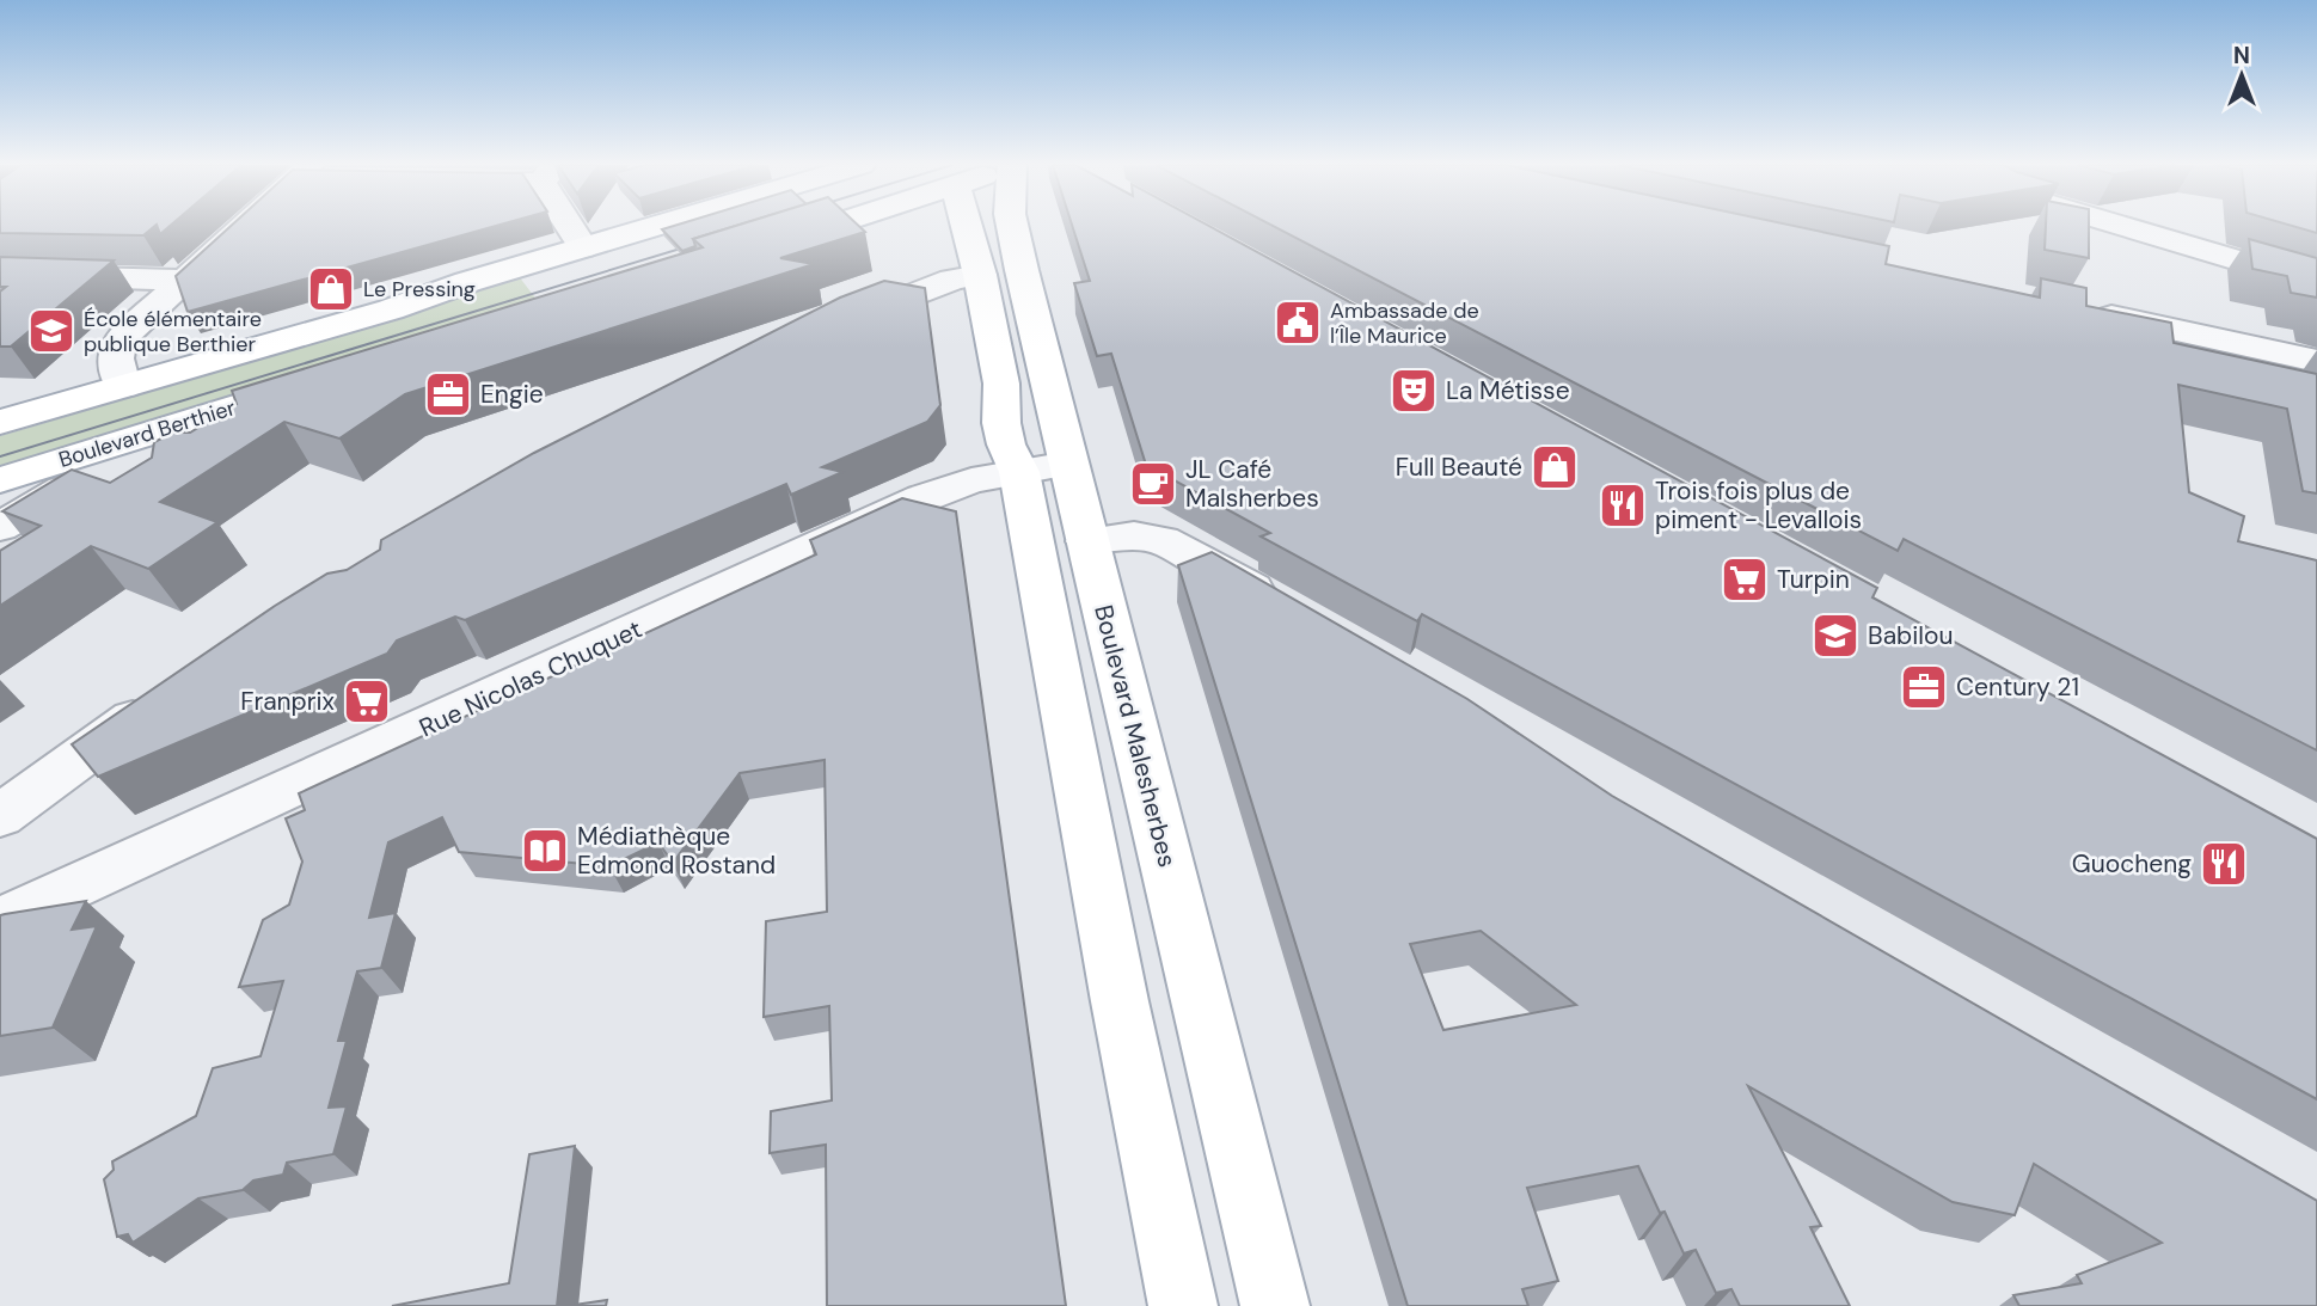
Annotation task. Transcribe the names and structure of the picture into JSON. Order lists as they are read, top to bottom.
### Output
{
  "streets": {
    "main road": ["Boulevard Berthier", "Boulevard Malesherbes"],
    "street": ["Rue Nicolas Chuquet"]
  },
  "crossings": [
    ["Rue Nicolas Chuquet", "Boulevard Malesherbes"]
  ],
  "places": {
    "shop": ["Le Pressing", "Full Beauté"],
    "public building": ["Ambassade de l’Île Maurice"],
    "school or university": ["École élémentaire publique Berthier", "Babilou"],
    "theatre": ["La Métisse"],
    "office": ["Engie", "Century 21"],
    "cafe": ["JL Café Malsherbes"],
    "restaurant": ["Trois fois plus de piment - Levallois", "Guocheng"],
    "supermarket": ["Turpin", "Franprix"],
    "library": ["Médiathèque Edmond Rostand"]
  },
  "north": "top"
}
